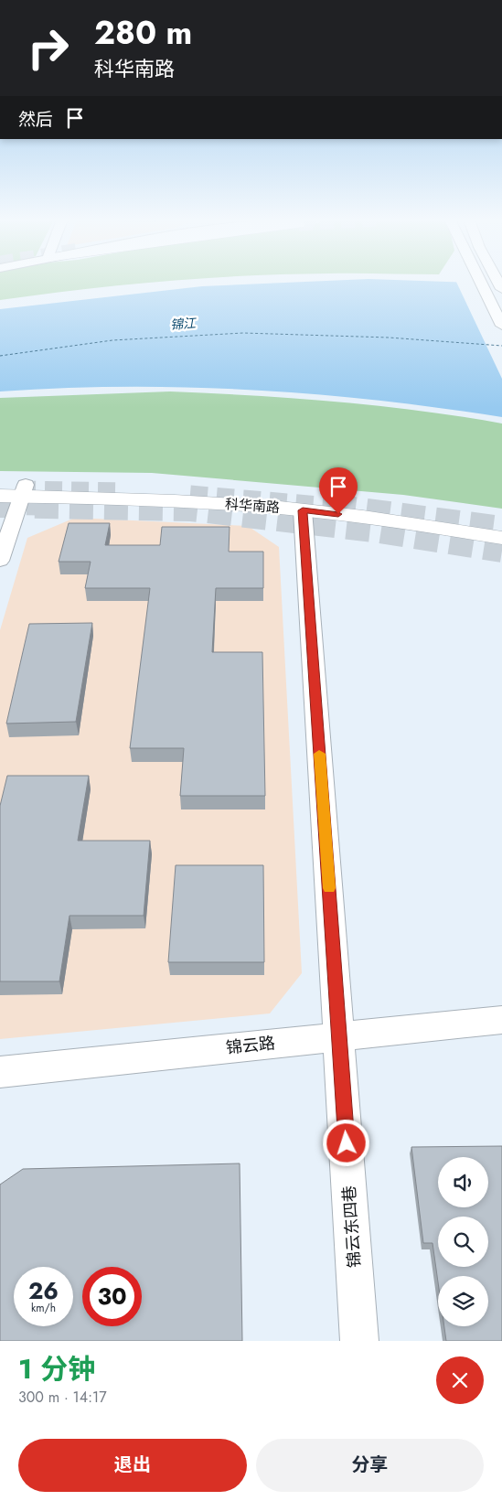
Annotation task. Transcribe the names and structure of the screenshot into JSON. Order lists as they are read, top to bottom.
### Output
{
  "streets": {
    "main road": ["科华南路"],
    "street": ["锦云路", "锦云东四巷"]
  },
  "crossings": [
    ["科华南路", "锦云东四巷"],
    ["锦云路", "锦云东四巷"]
  ],
  "water": ["锦江"],
  "page": {
    "turn": ["280 m", "科华南路"],
    "then": "然后",
    "speed": "26 km/h",
    "limit": "30",
    "heading": ["1 分钟", "300 m · 14:17"],
    "buttons": ["退出", "分享"]
  }
}
